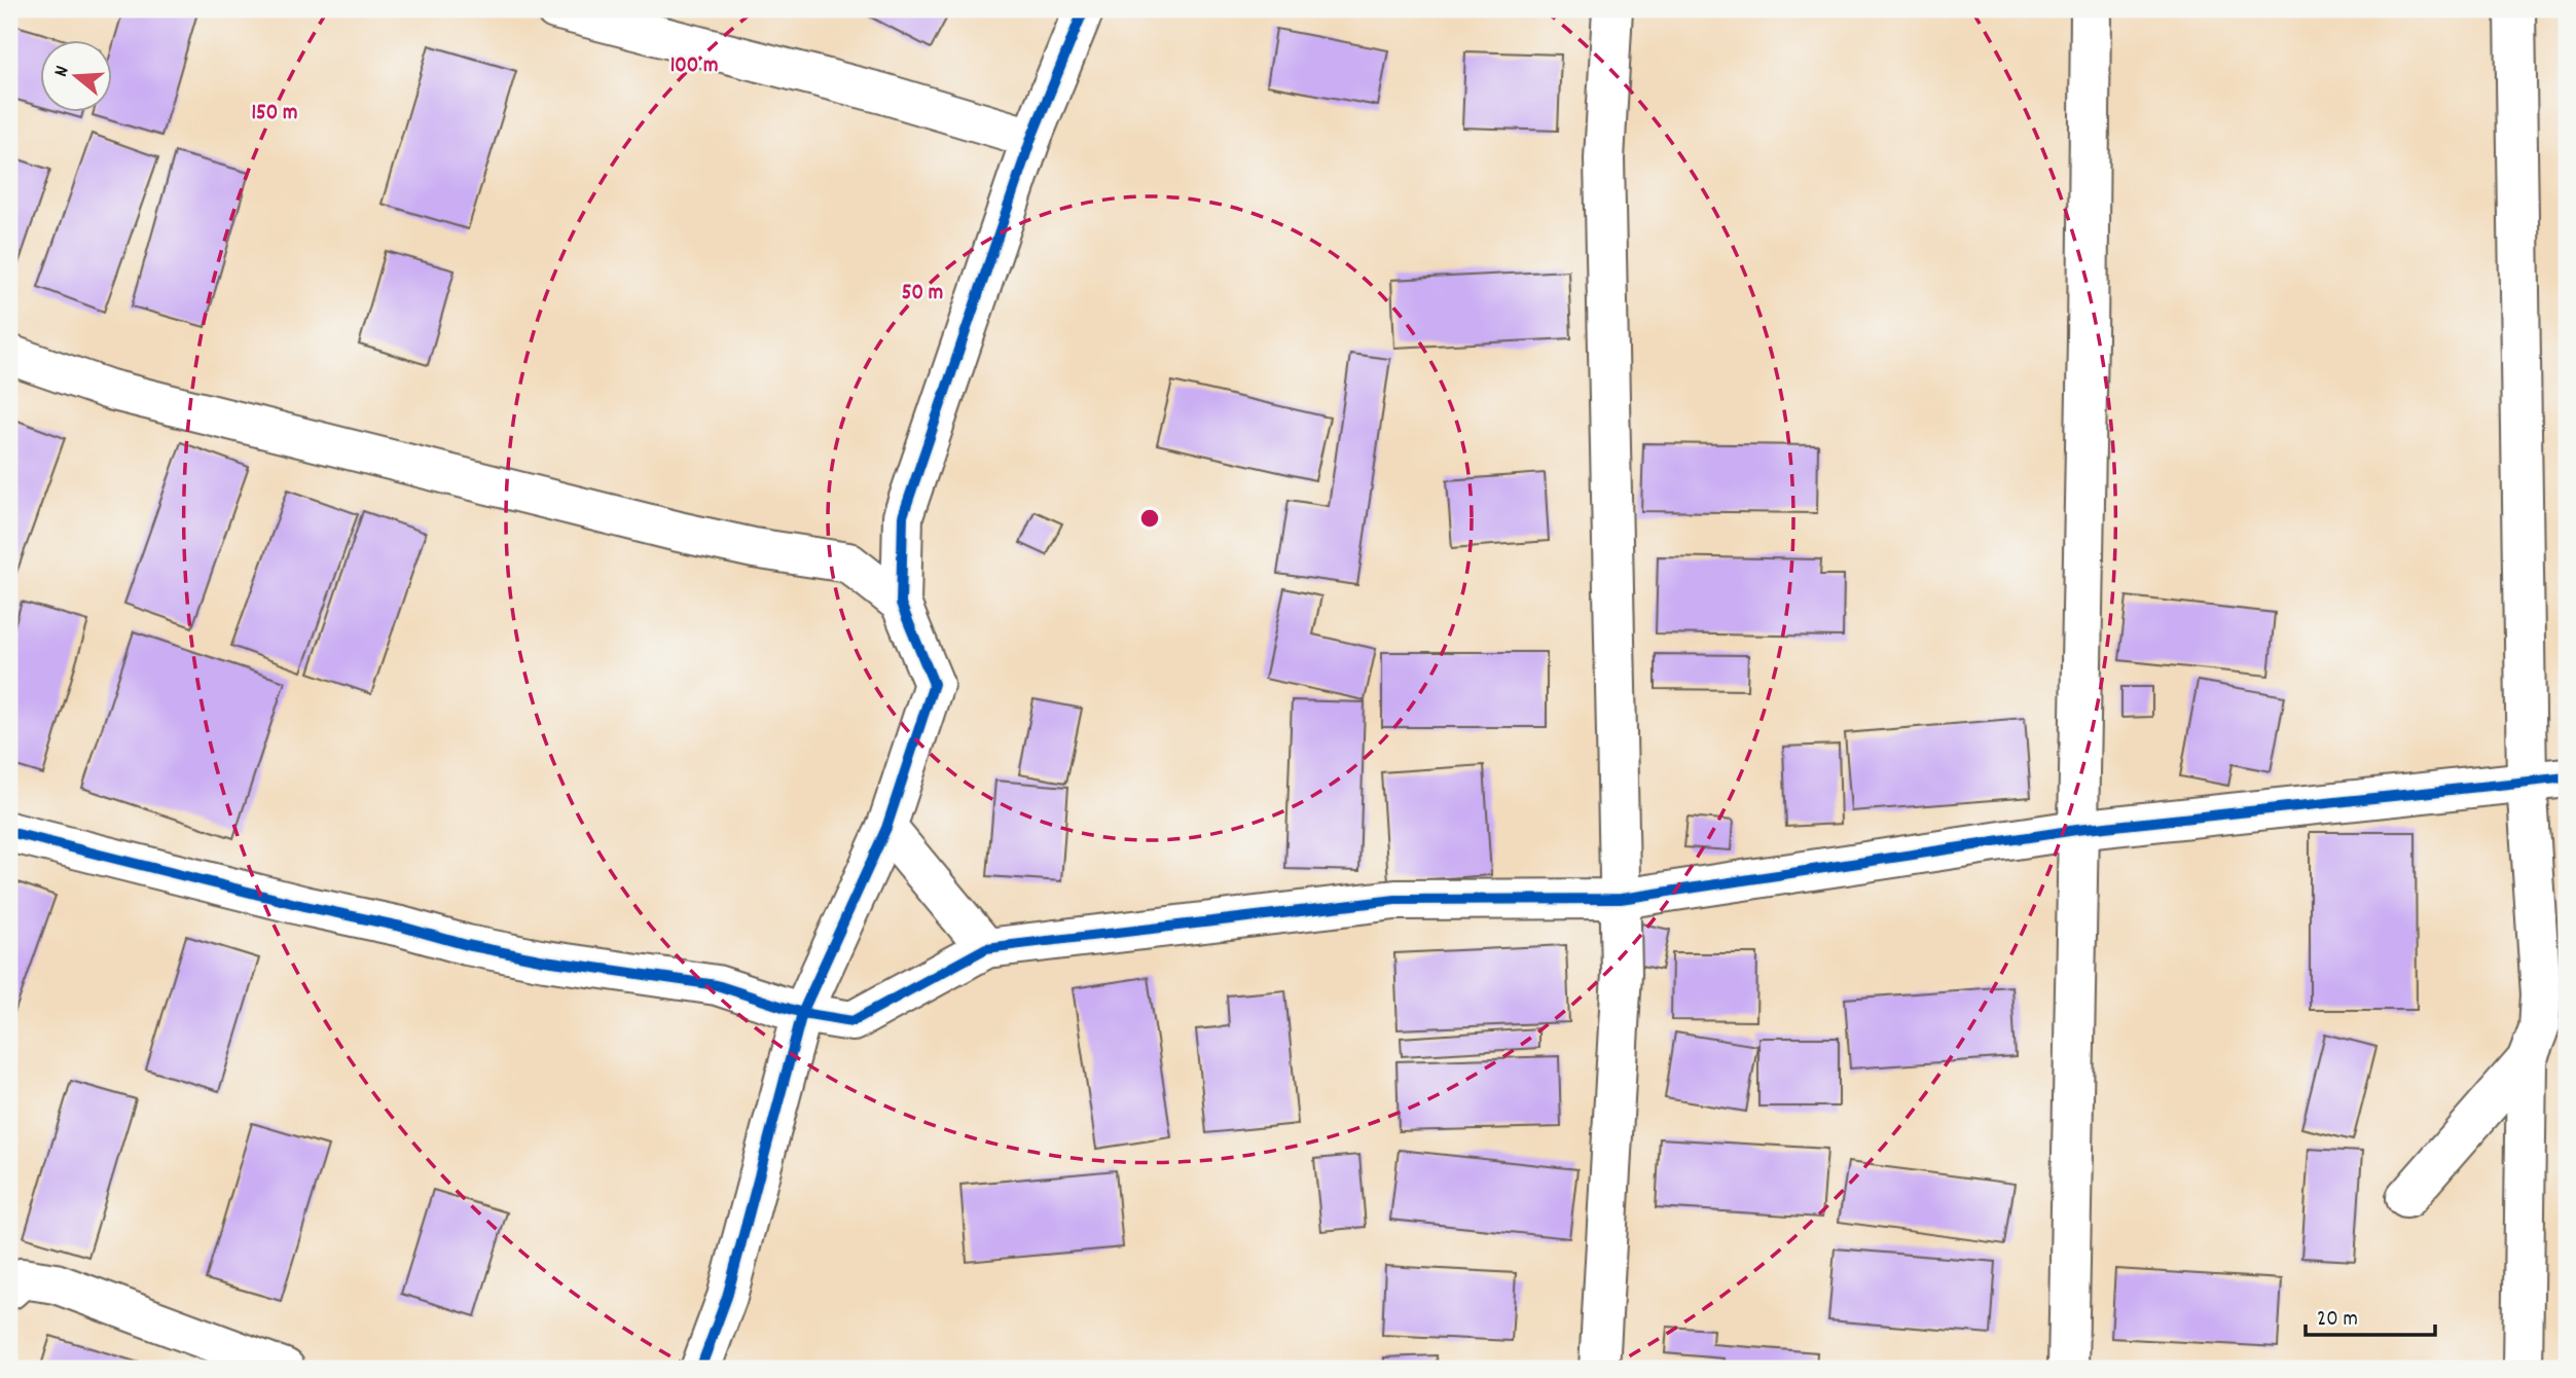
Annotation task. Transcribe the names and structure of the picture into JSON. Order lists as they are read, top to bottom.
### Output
{
  "scale_bar": "20 m",
  "north": "left",
  "rings": ["100 m", "150 m", "50 m"]
}
